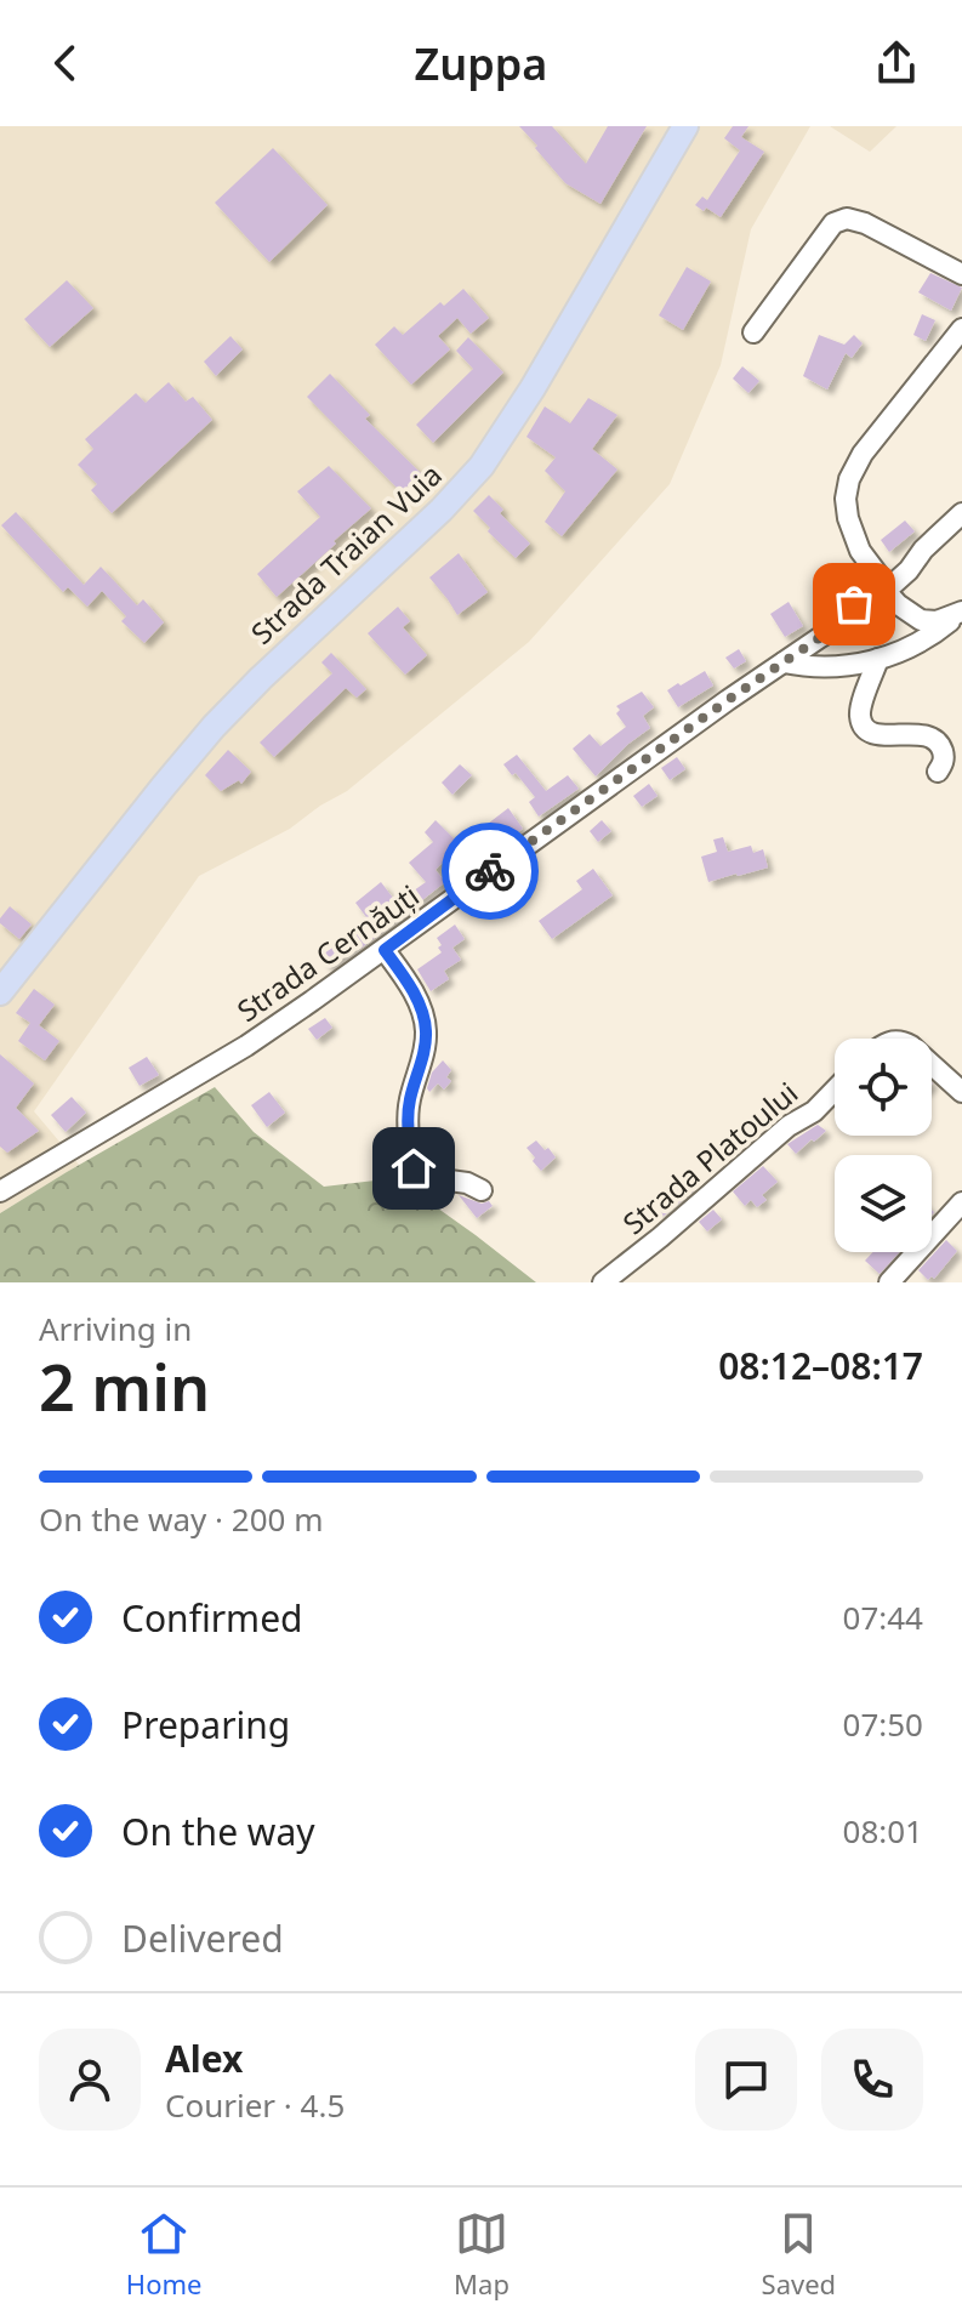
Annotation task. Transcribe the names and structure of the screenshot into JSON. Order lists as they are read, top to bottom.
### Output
{
  "streets": {
    "main road": ["Strada Traian Vuia"],
    "street": ["Strada Cernăuți", "Strada Platoului"]
  },
  "page": {
    "header": "Zuppa",
    "heading": ["2 min", "Arriving in", "08:12–08:17"],
    "panel": ["Alex", "Courier · 4.5"],
    "bar": "On the way · 200 m",
    "list": [
      ["Confirmed", "07:44"],
      ["Preparing", "07:50"],
      ["On the way", "08:01"],
      "Delivered"
    ],
    "tabs": ["Home", "Map", "Saved"]
  }
}
